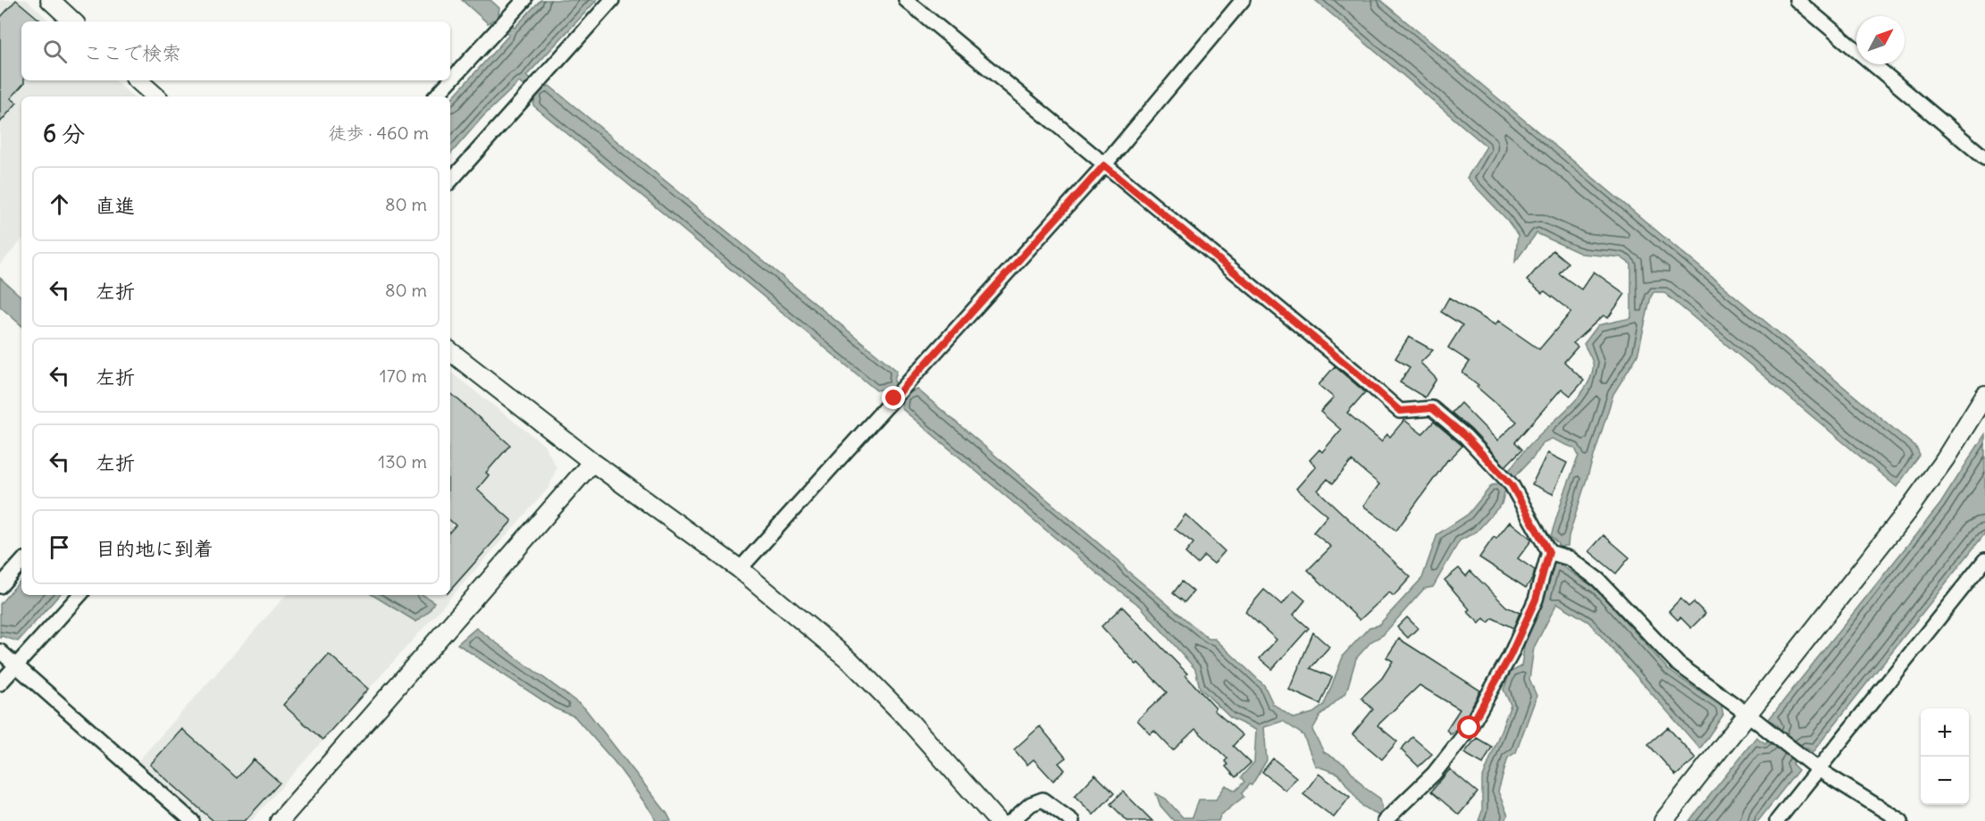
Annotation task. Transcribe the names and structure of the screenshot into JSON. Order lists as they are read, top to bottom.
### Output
{
  "north": "top right",
  "page": {
    "search": "ここで検索",
    "heading": ["6 分", "徒歩 · 460 m"],
    "list": [
      ["直進", "80 m"],
      ["左折", "80 m"],
      ["左折", "170 m"],
      ["左折", "130 m"],
      "目的地に到着"
    ],
    "map_buttons": ["+", "−"]
  }
}
